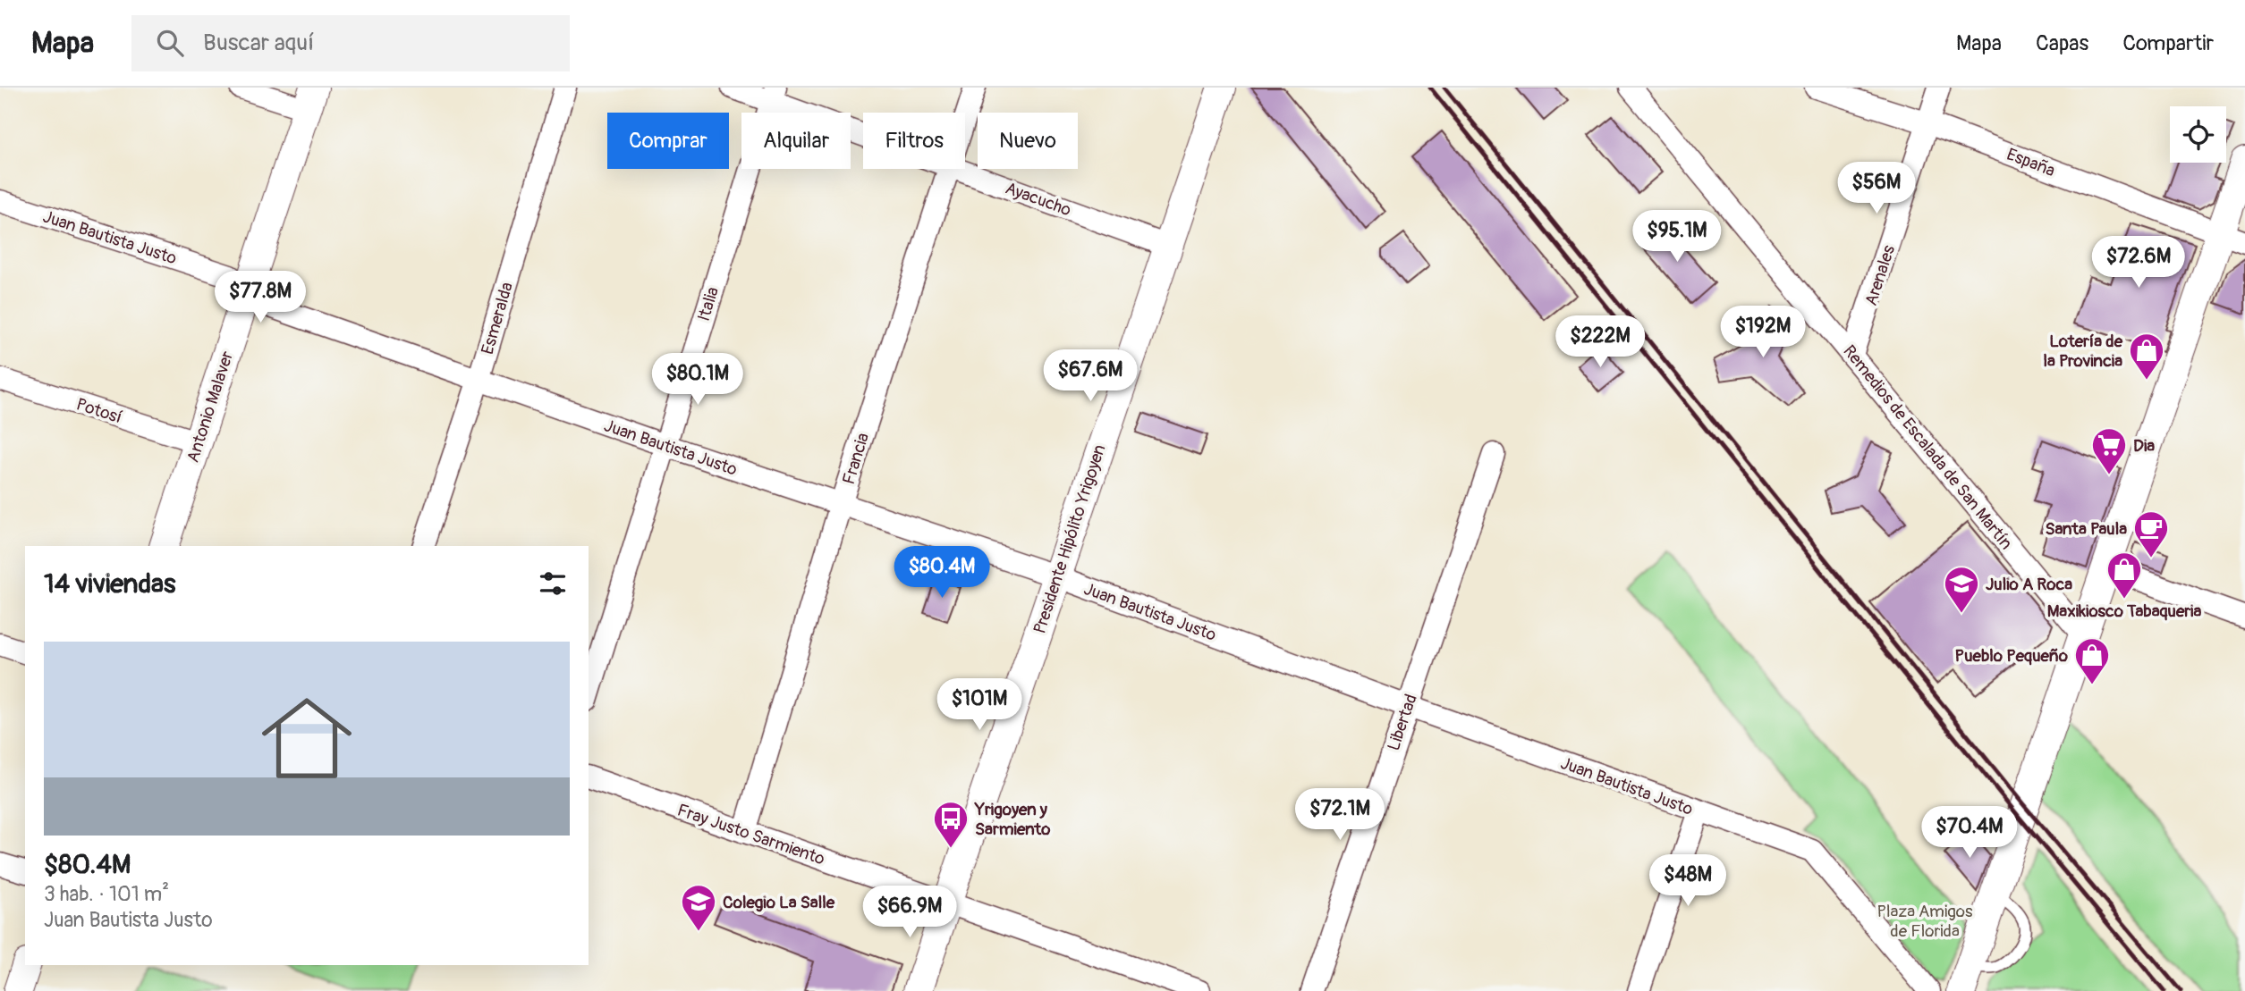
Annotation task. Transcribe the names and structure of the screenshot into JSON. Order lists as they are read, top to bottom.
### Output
{
  "streets": {
    "street": [
      "España",
      "Ayacucho",
      "Juan Bautista Justo",
      "Arenales",
      "Italia",
      "Esmeralda",
      "Antonio Malaver",
      "Potosí",
      "Remedios de Escalada de San Martín",
      "Francia",
      "Presidente Hipólito Yrigoyen",
      "Libertad",
      "Fray Justo Sarmiento"
    ]
  },
  "crossings": [
    ["España", "Arenales"],
    ["Ayacucho", "Italia"],
    ["Ayacucho", "Presidente Hipólito Yrigoyen"],
    ["Juan Bautista Justo", "Italia"],
    ["Juan Bautista Justo", "Esmeralda"],
    ["Juan Bautista Justo", "Antonio Malaver"],
    ["Juan Bautista Justo", "Francia"],
    ["Juan Bautista Justo", "Presidente Hipólito Yrigoyen"],
    ["Juan Bautista Justo", "Libertad"],
    ["Arenales", "Remedios de Escalada de San Martín"],
    ["Antonio Malaver", "Potosí"],
    ["Francia", "Fray Justo Sarmiento"],
    ["Presidente Hipólito Yrigoyen", "Fray Justo Sarmiento"]
  ],
  "parks": ["Plaza Amigos de Florida"],
  "places": {
    "shop": ["Lotería de la Provincia", "Maxikiosco Tabaqueria", "Pueblo Pequeño"],
    "supermarket": ["Dia"],
    "cafe": ["Santa Paula"],
    "school or university": ["Julio A Roca", "Colegio La Salle"],
    "bus stop": ["Yrigoyen y Sarmiento"]
  },
  "page": {
    "header": "Mapa",
    "search": "Buscar aquí",
    "nav": ["Mapa", "Capas", "Compartir"],
    "chip": [
      "Comprar",
      "Alquilar",
      "Filtros",
      "Nuevo"
    ],
    "price": [
      "$56M",
      "$95.1M",
      "$72.6M",
      "$77.8M",
      "$192M",
      "$222M",
      "$67.6M",
      "$80.1M",
      "$80.4M",
      "$101M",
      "$72.1M",
      "$70.4M",
      "$48M",
      "$66.9M"
    ],
    "heading": "14 viviendas",
    "list": [
      {
        "name": "$80.4M",
        "note": "3 hab. · 101 m² · Juan Bautista Justo"
      }
    ]
  }
}
